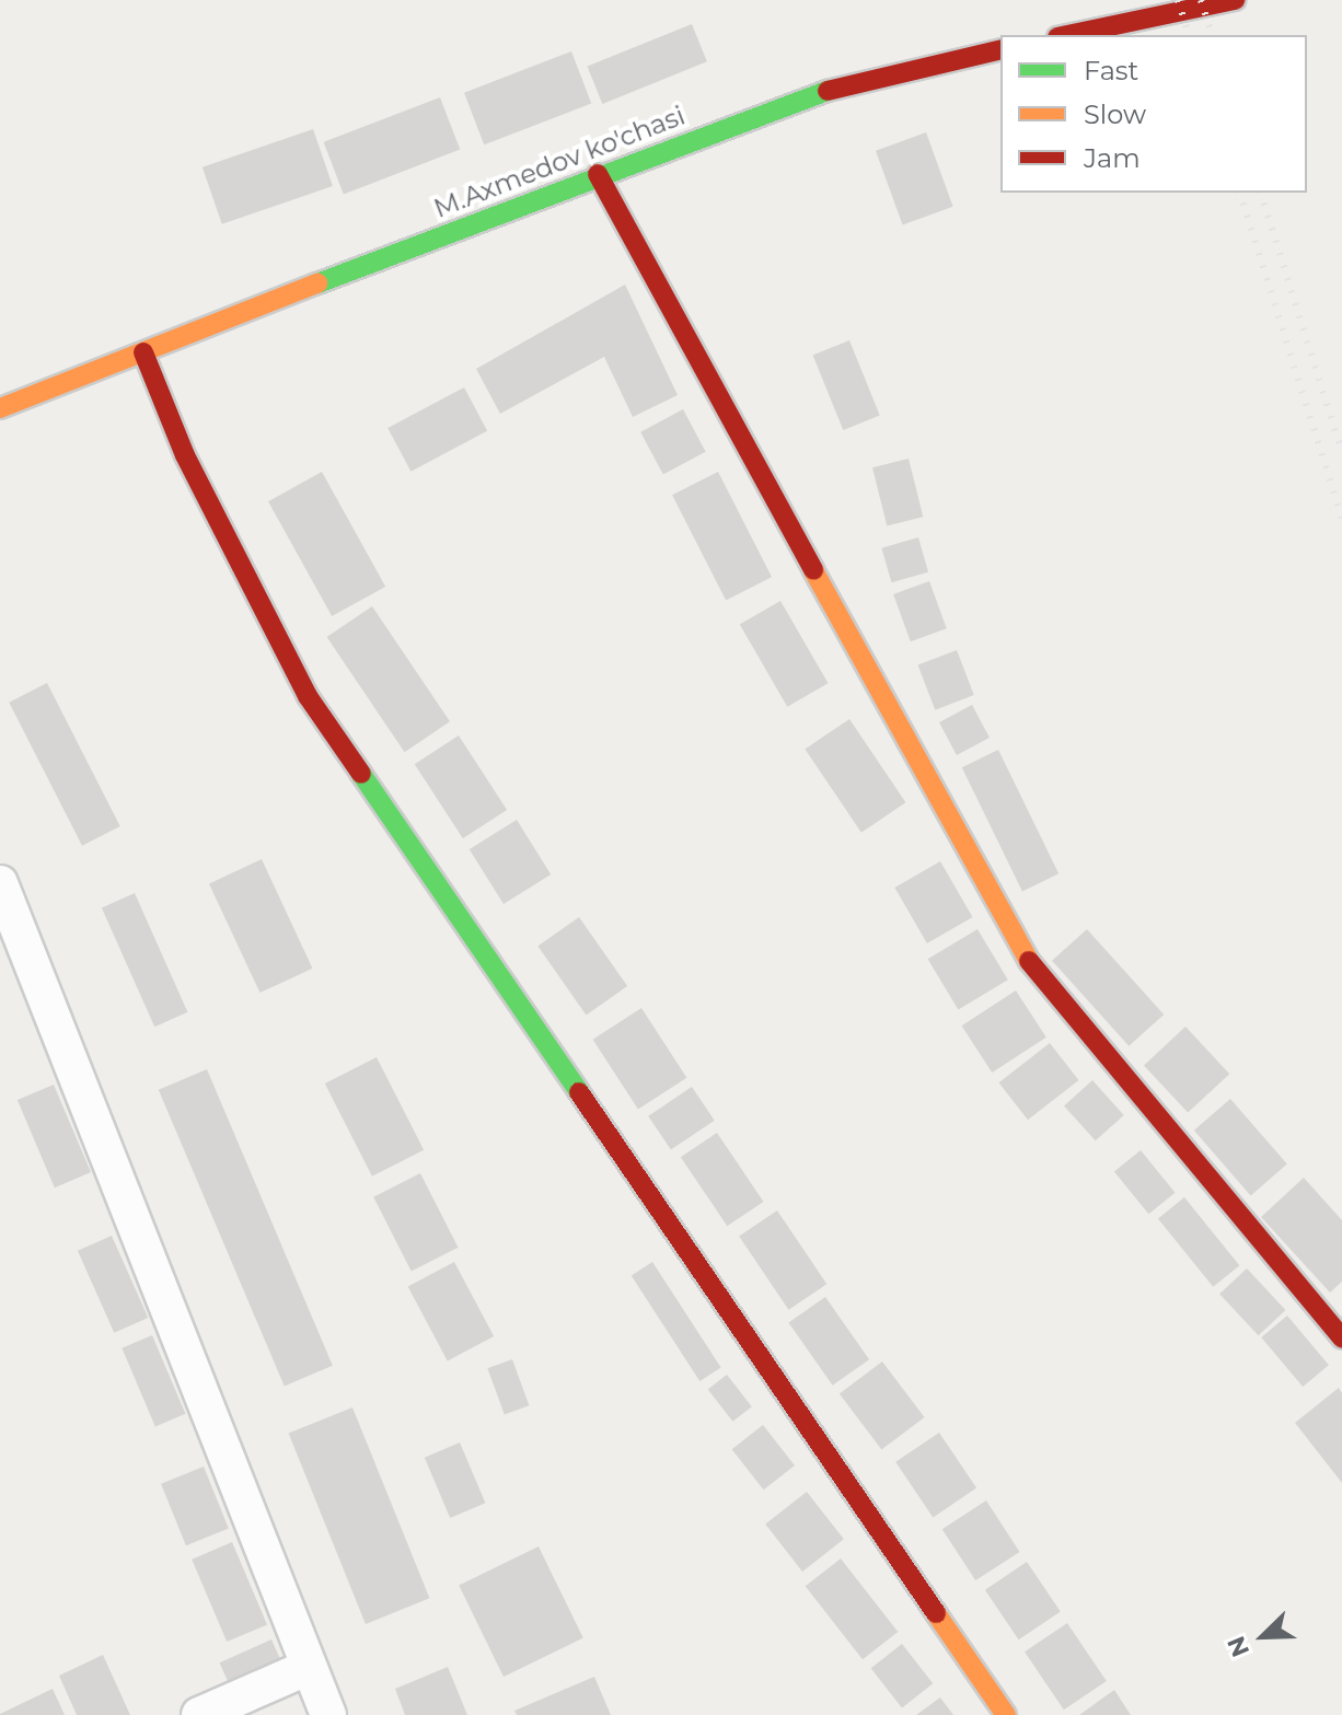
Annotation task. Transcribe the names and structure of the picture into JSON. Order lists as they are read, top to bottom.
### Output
{
  "streets": {
    "street": ["M.Axmedov ko'chasi"]
  },
  "legend": ["Fast", "Slow", "Jam"],
  "north": "bottom left"
}
